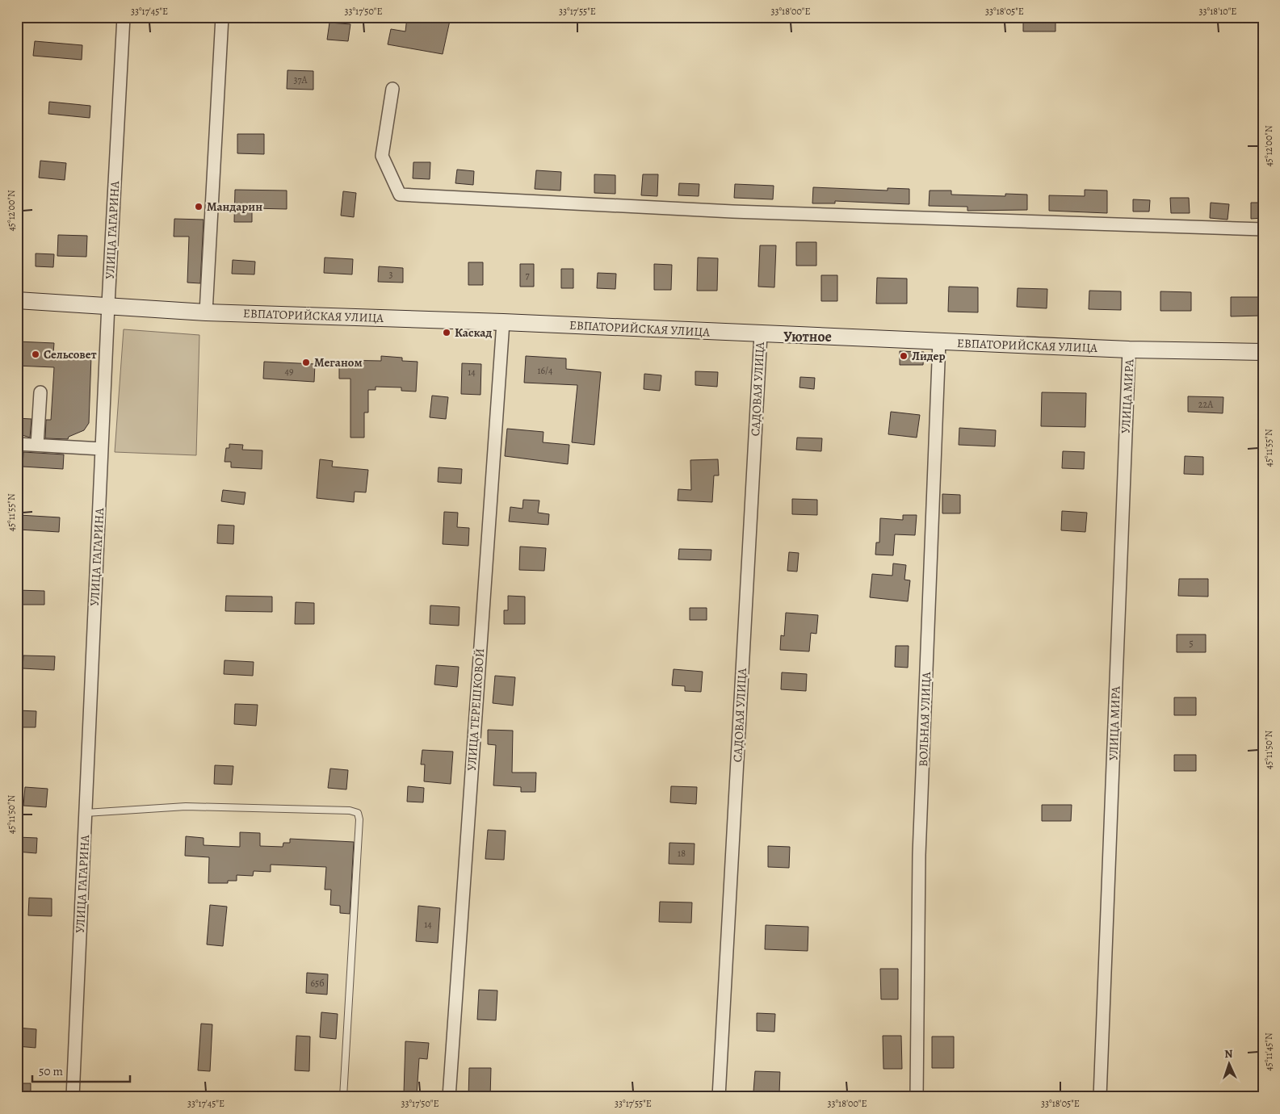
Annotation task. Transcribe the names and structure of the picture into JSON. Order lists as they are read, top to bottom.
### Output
{
  "streets": {
    "main road": ["ЕВПАТОРИЙСКАЯ УЛИЦА"],
    "street": [
      "УЛИЦА ГАГАРИНА",
      "САДОВАЯ УЛИЦА",
      "УЛИЦА МИРА",
      "УЛИЦА ТЕРЕШКОВОЙ",
      "ВОЛЬНАЯ УЛИЦА"
    ]
  },
  "crossings": [
    ["УЛИЦА ГАГАРИНА", "ЕВПАТОРИЙСКАЯ УЛИЦА"],
    ["ЕВПАТОРИЙСКАЯ УЛИЦА", "САДОВАЯ УЛИЦА"],
    ["ЕВПАТОРИЙСКАЯ УЛИЦА", "УЛИЦА МИРА"],
    ["ЕВПАТОРИЙСКАЯ УЛИЦА", "УЛИЦА ТЕРЕШКОВОЙ"],
    ["ЕВПАТОРИЙСКАЯ УЛИЦА", "ВОЛЬНАЯ УЛИЦА"]
  ],
  "districts": ["Уютное"],
  "places": [
    "Мандарин",
    "Каскад",
    "Сельсовет",
    "Лидер",
    "Меганом"
  ],
  "house_numbers": [
    "37А",
    "3",
    "7",
    "16/4",
    "49",
    "14",
    "22А",
    "5",
    "18",
    "14",
    "65б"
  ],
  "scale_bar": "50 m",
  "north": "top",
  "coordinates": [
    "33°17'45\"E",
    "33°17'50\"E",
    "33°17'55\"E",
    "33°18'00\"E",
    "33°18'05\"E",
    "33°18'10\"E",
    "45°12'00\"N",
    "45°11'55\"N",
    "45°11'50\"N",
    "45°11'45\"N"
  ]
}
